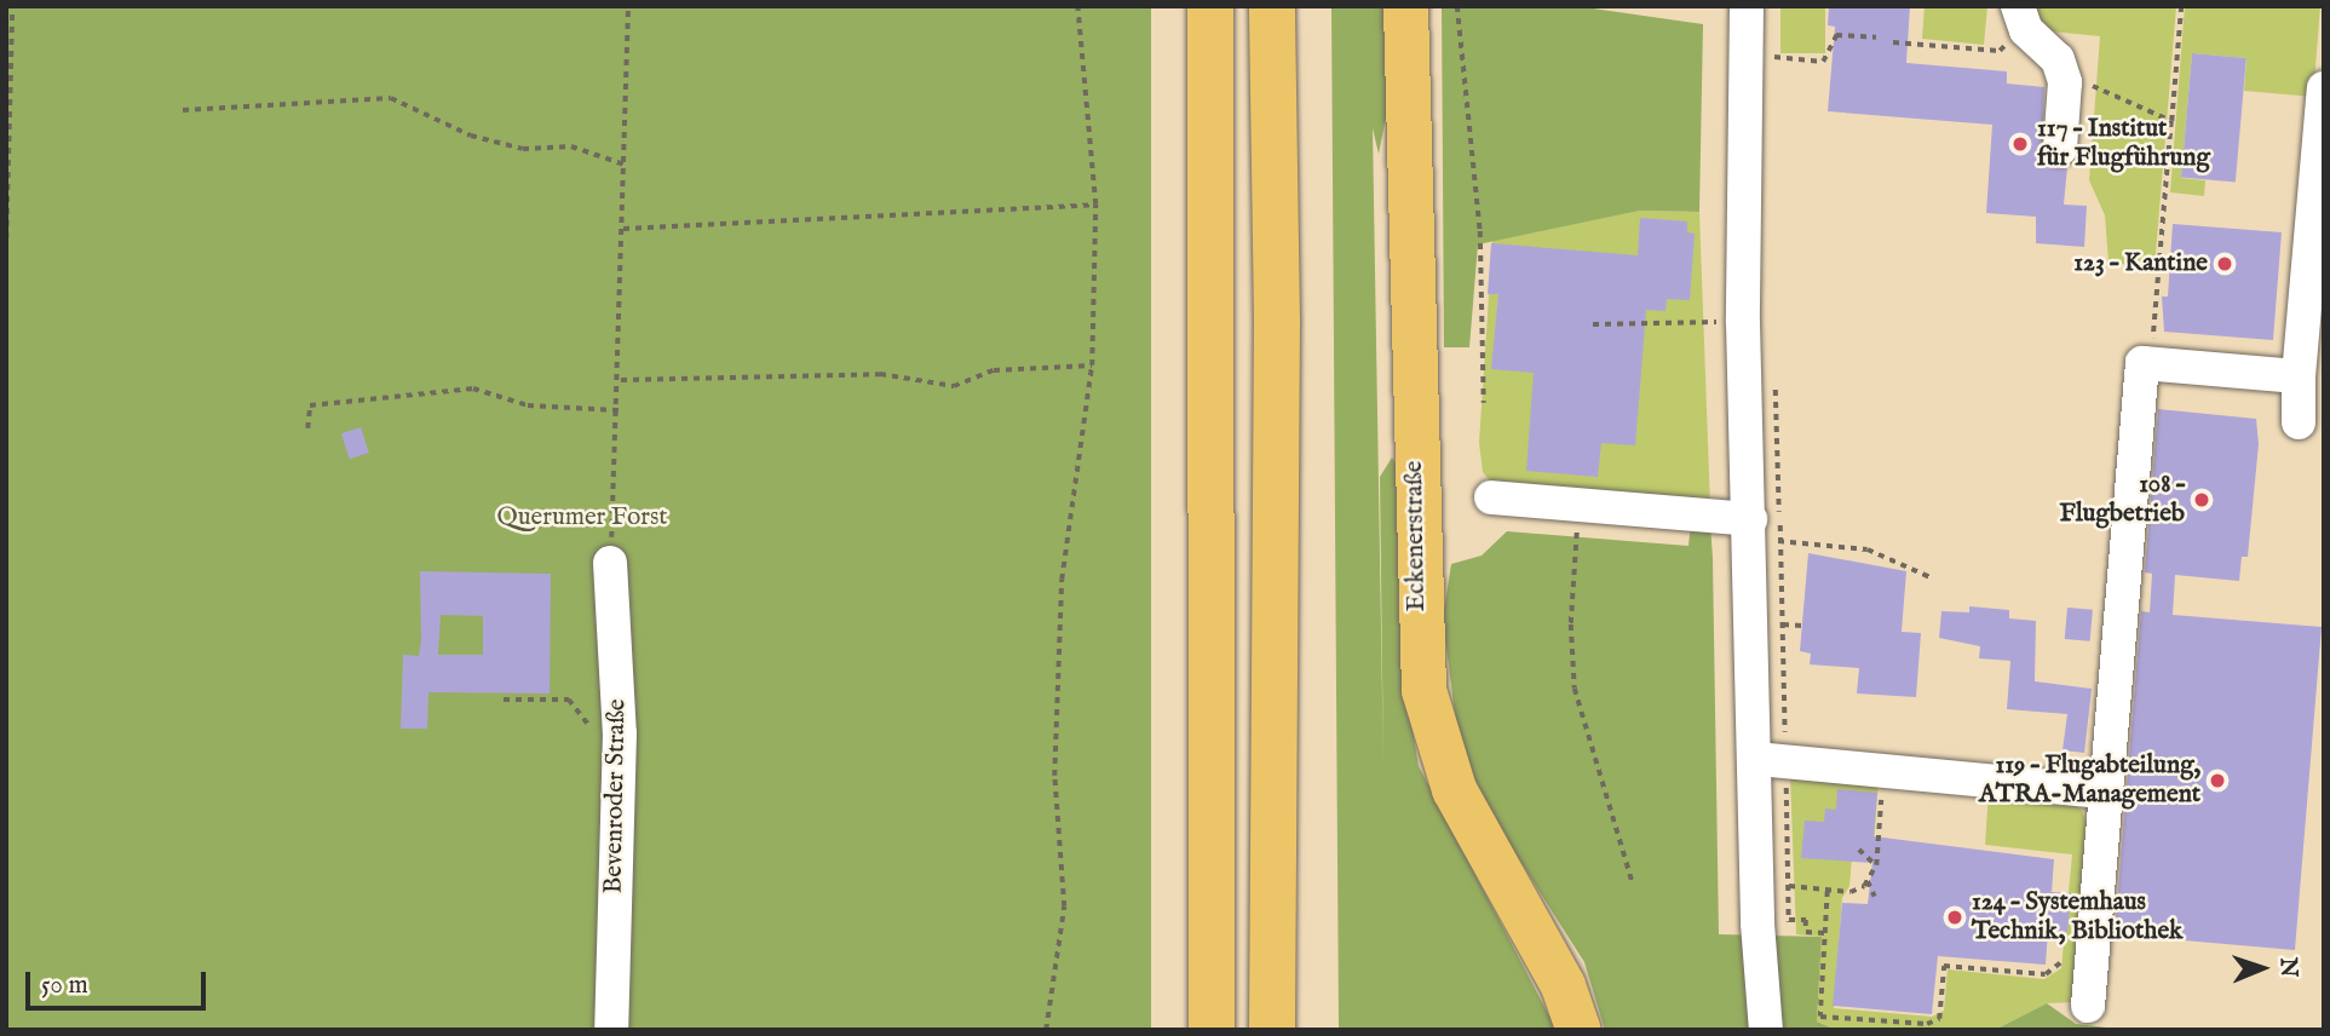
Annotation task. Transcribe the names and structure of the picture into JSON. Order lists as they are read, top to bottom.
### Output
{
  "streets": {
    "main road": ["Eckenerstraße"],
    "lane": ["Bevenroder Straße"]
  },
  "parks": ["Querumer Forst"],
  "places": [
    "117 – Institut für Flugführung",
    "123 – Kantine",
    "108 – Flugbetrieb",
    "119 – Flugabteilung, ATRA-Management",
    "124 – Systemhaus Technik, Bibliothek"
  ],
  "scale_bar": "50 m",
  "north": "right"
}
